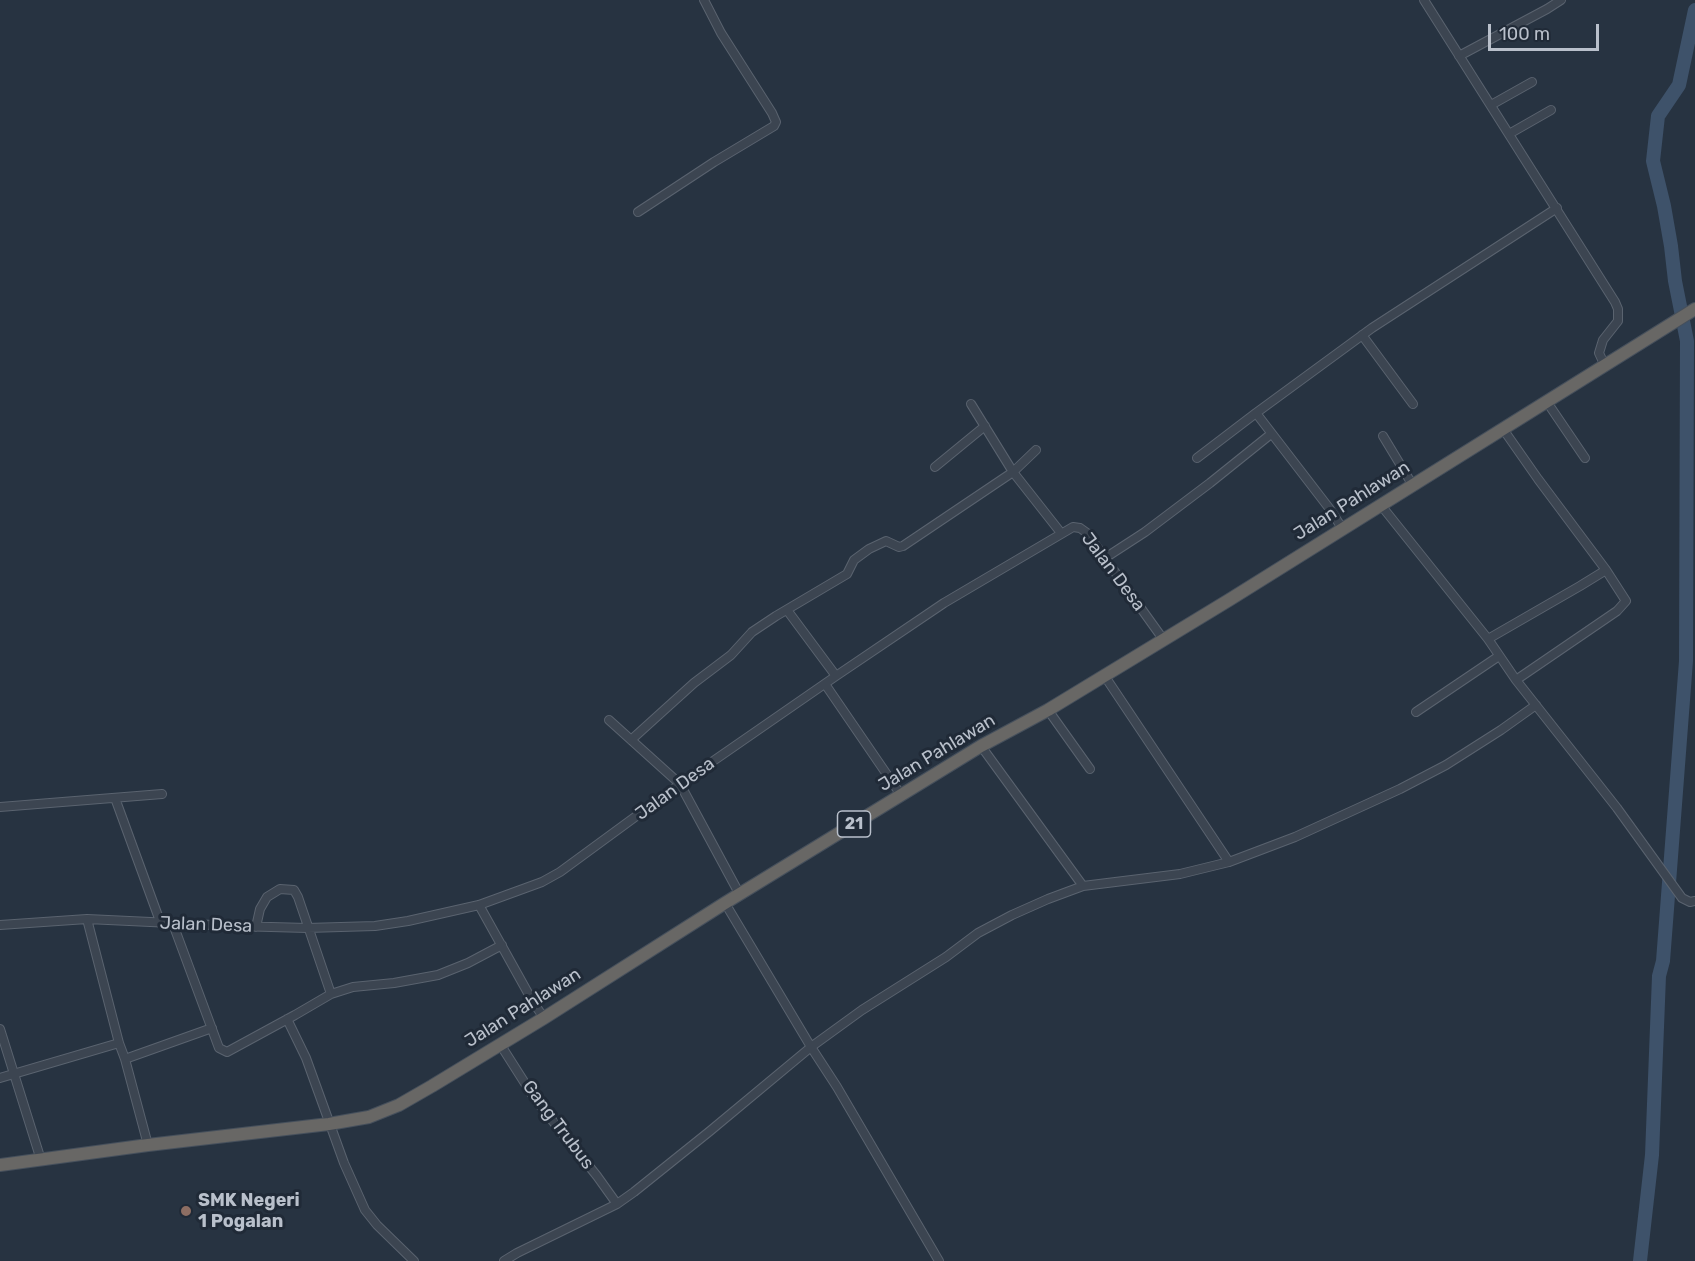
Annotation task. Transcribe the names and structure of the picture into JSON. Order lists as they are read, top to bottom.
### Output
{
  "streets": {
    "highway": ["Jalan Pahlawan", "21"],
    "street": ["Jalan Desa", "Gang Trubus"]
  },
  "crossings": [
    ["Jalan Pahlawan", "Jalan Desa"],
    ["Jalan Pahlawan", "Gang Trubus"]
  ],
  "places": ["SMK Negeri 1 Pogalan"],
  "scale_bar": "100 m"
}
